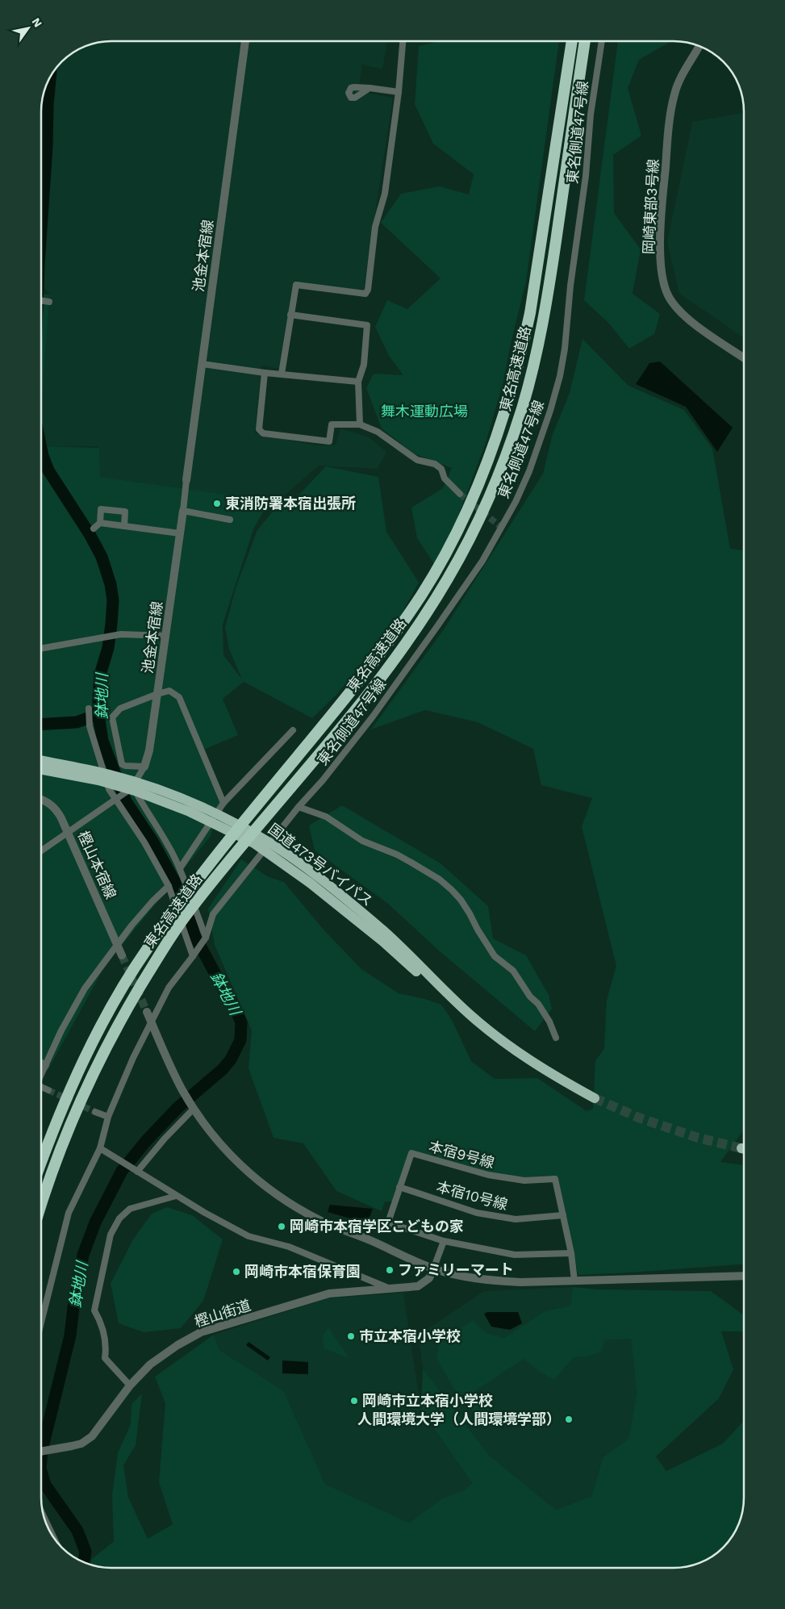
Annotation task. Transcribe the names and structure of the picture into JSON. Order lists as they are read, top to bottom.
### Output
{
  "streets": {
    "highway": ["東名高速道路", "国道473号バイパス"],
    "street": [
      "東名側道47号線",
      "岡崎東部3号線",
      "池金本宿線",
      "樫山本宿線",
      "本宿9号線",
      "本宿10号線",
      "樫山街道"
    ]
  },
  "crossings": [
    ["本宿9号線", "本宿10号線"]
  ],
  "water": ["鉢地川"],
  "parks": ["舞木運動広場"],
  "places": [
    "東消防署本宿出張所",
    "岡崎市本宿学区こどもの家",
    "ファミリーマート",
    "岡崎市本宿保育園",
    "市立本宿小学校",
    "岡崎市立本宿小学校",
    "人間環境大学（人間環境学部）"
  ],
  "north": "top right"
}
